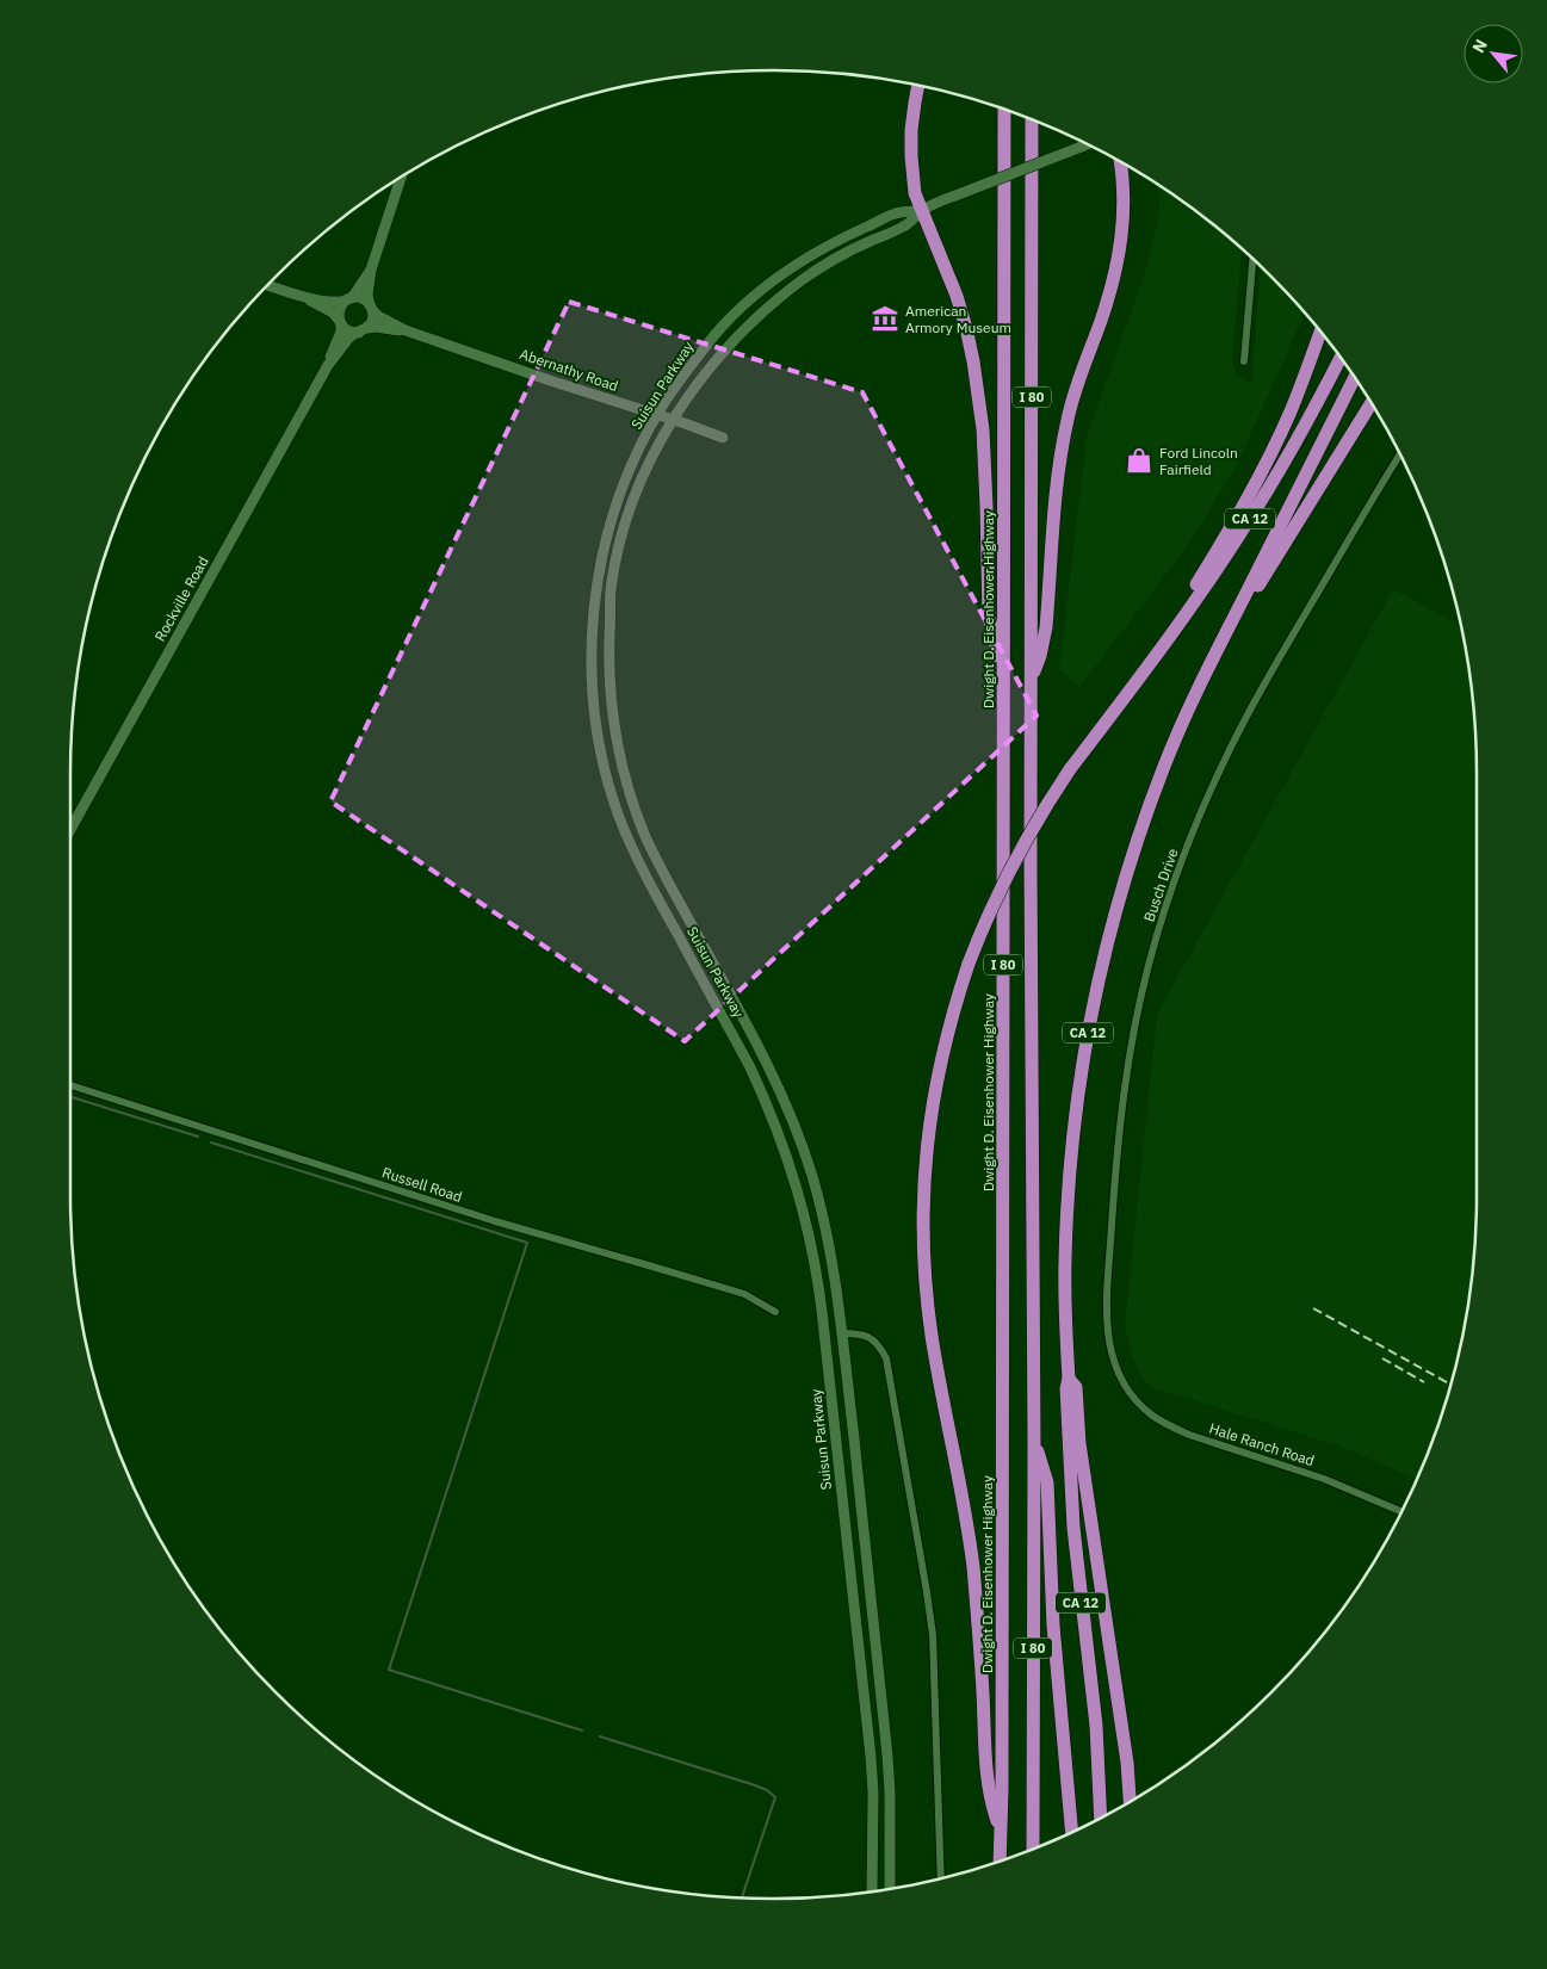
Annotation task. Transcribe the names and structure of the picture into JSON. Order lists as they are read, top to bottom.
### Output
{
  "streets": {
    "highway": ["I 80", "CA 12", "Dwight D. Eisenhower Highway"],
    "main road": ["Abernathy Road", "Suisun Parkway", "Rockville Road"],
    "street": ["Busch Drive", "Russell Road", "Hale Ranch Road"]
  },
  "crossings": [
    ["Abernathy Road", "Suisun Parkway"],
    ["Abernathy Road", "Rockville Road"],
    ["CA 12", "Dwight D. Eisenhower Highway"],
    ["Busch Drive", "Hale Ranch Road"]
  ],
  "places": {
    "museum": ["American Armory Museum"],
    "shop": ["Ford Lincoln Fairfield"]
  },
  "north": "top left"
}
